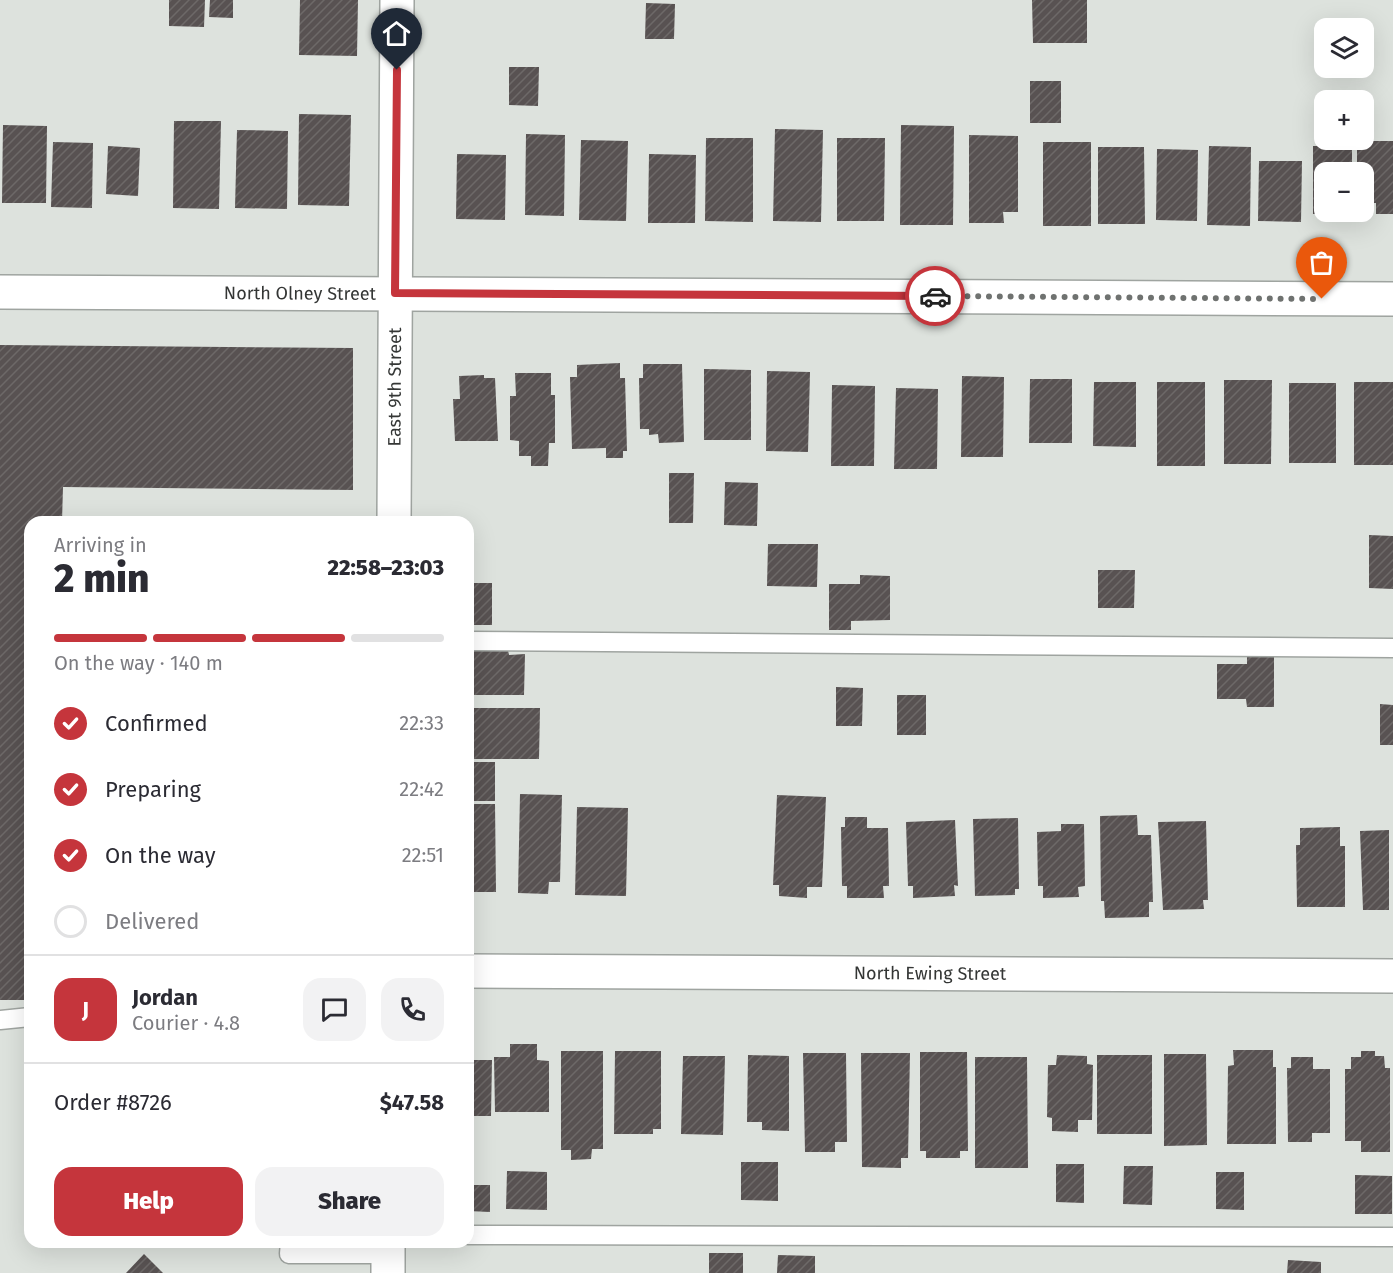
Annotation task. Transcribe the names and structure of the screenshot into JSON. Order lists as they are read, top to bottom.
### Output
{
  "streets": {
    "street": ["North Olney Street", "East 9th Street", "North Ewing Street"]
  },
  "crossings": [
    ["North Olney Street", "East 9th Street"]
  ],
  "page": {
    "map_buttons": ["+", "−"],
    "heading": ["2 min", "Arriving in", "22:58–23:03"],
    "panel": [
      "Jordan",
      "Courier · 4.8",
      "Order #8726",
      "$47.58"
    ],
    "bar": "On the way · 140 m",
    "list": [
      ["Confirmed", "22:33"],
      ["Preparing", "22:42"],
      ["On the way", "22:51"],
      "Delivered"
    ],
    "round": "J",
    "buttons": ["Help", "Share"]
  }
}
